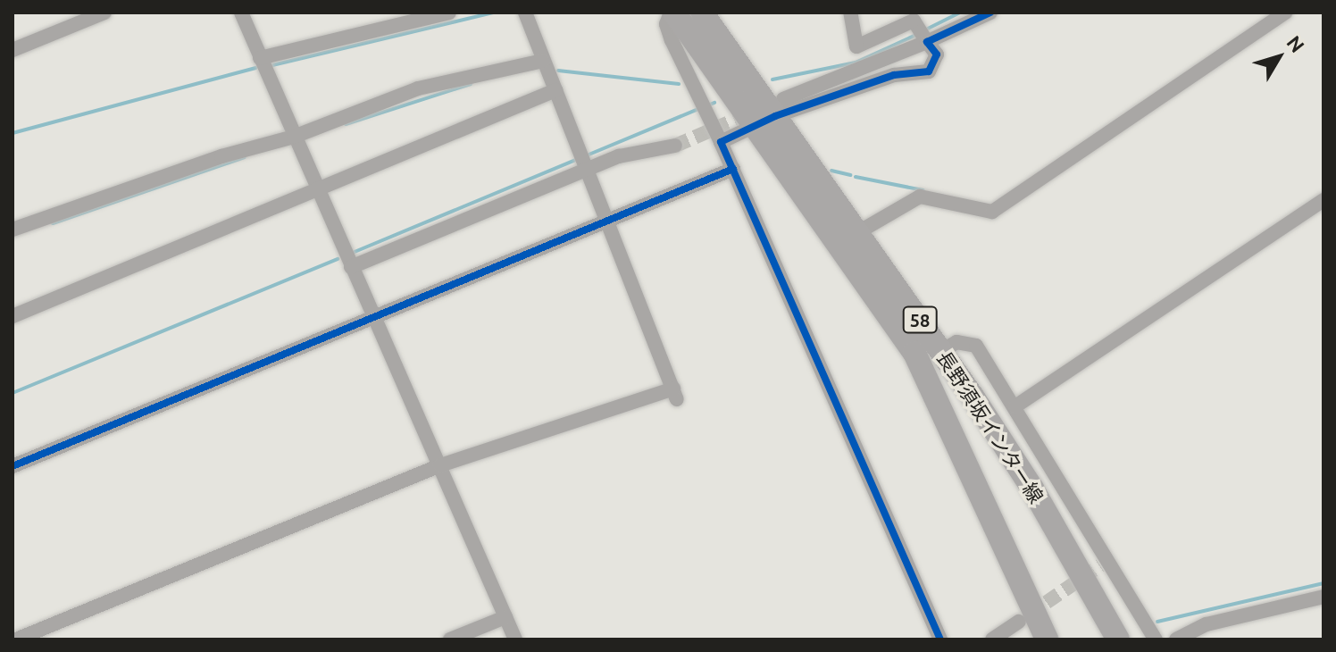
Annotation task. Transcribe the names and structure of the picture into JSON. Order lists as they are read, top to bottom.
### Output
{
  "streets": {
    "main road": ["58", "長野須坂インター線"]
  },
  "north": "top right"
}
